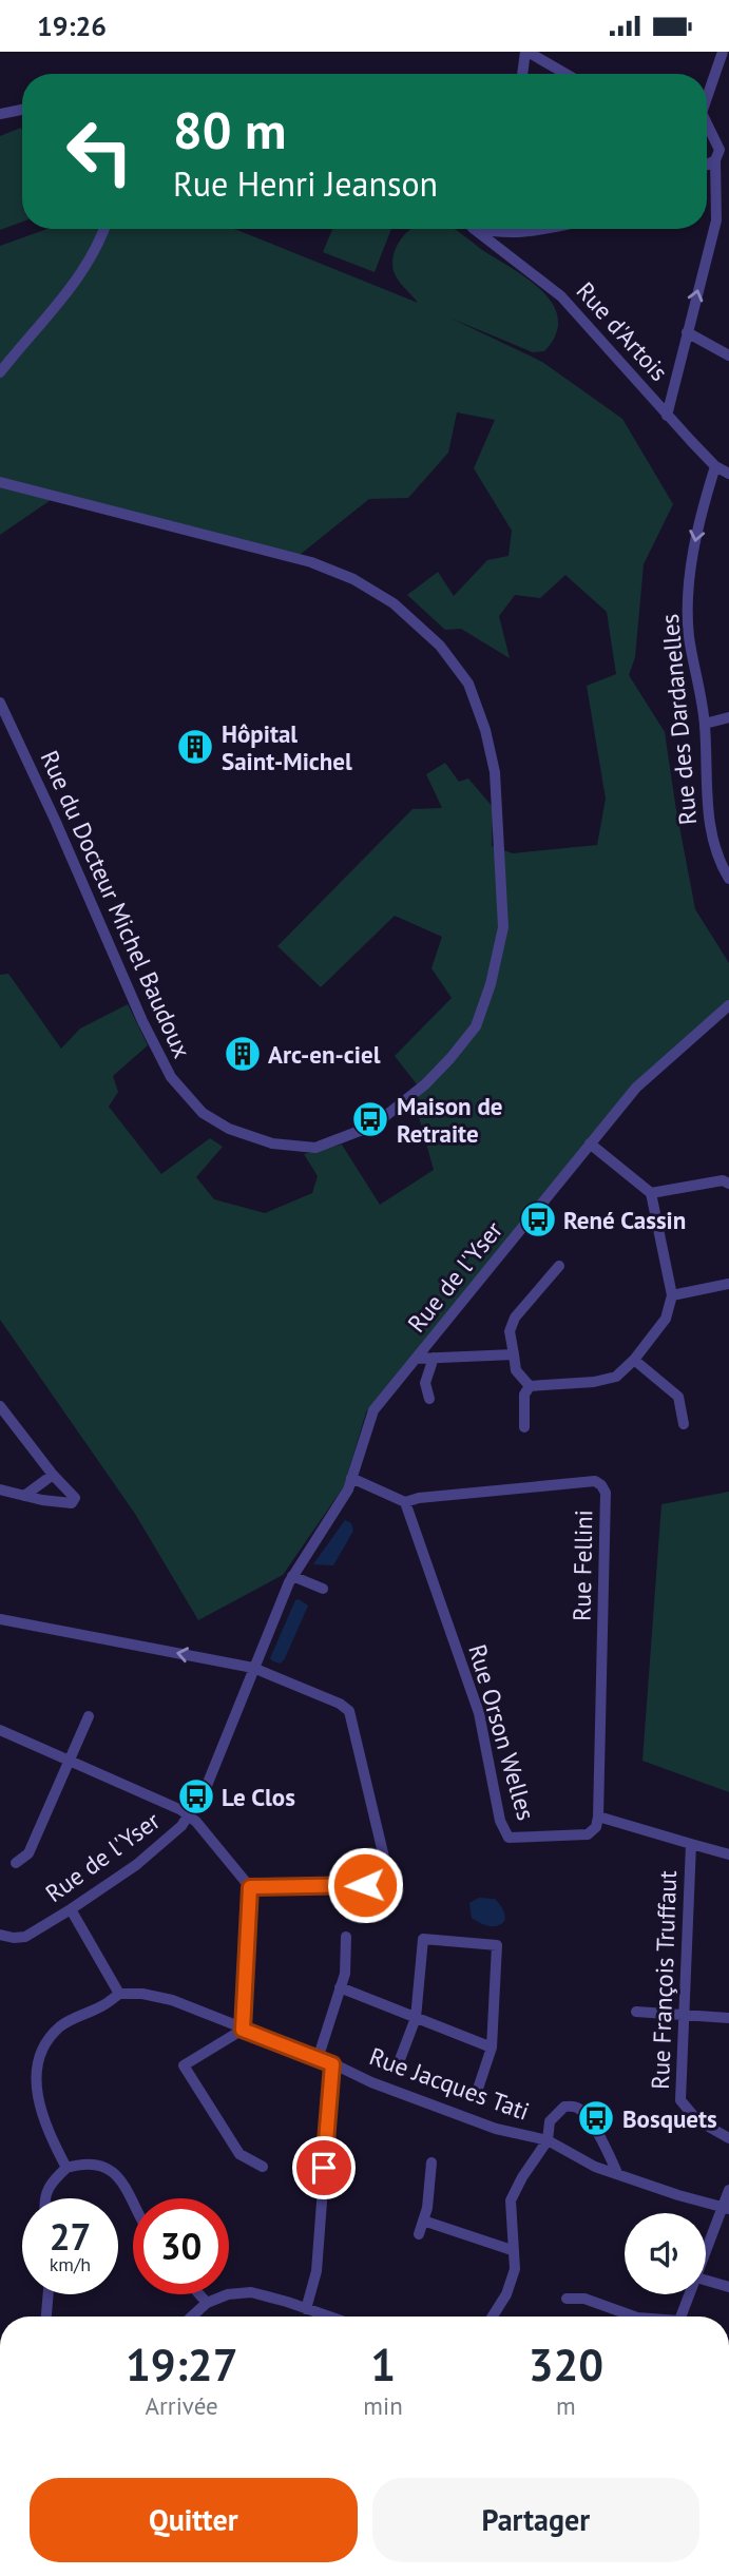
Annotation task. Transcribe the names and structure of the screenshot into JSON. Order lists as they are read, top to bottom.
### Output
{
  "streets": {
    "street": [
      "Rue d'Artois",
      "Rue des Dardanelles",
      "Rue du Docteur Michel Baudoux",
      "Rue de l'Yser",
      "Rue Fellini",
      "Rue Orson Welles",
      "Rue François Truffaut",
      "Rue Jacques Tati"
    ]
  },
  "crossings": [
    ["Rue d'Artois", "Rue des Dardanelles"],
    ["Rue Fellini", "Rue Orson Welles"],
    ["Rue Fellini", "Rue François Truffaut"],
    ["Rue Orson Welles", "Rue François Truffaut"]
  ],
  "one_way": ["Rue des Dardanelles"],
  "places": {
    "building": ["Hôpital Saint-Michel", "Arc-en-ciel"],
    "bus stop": [
      "Maison de Retraite",
      "René Cassin",
      "Le Clos",
      "Bosquets"
    ]
  },
  "page": {
    "status": "19:26",
    "turn": ["80 m", "Rue Henri Jeanson"],
    "speed": "27 km/h",
    "limit": "30",
    "eta": [
      "19:27",
      "Arrivée",
      "1",
      "min",
      "320",
      "m"
    ],
    "buttons": ["Quitter", "Partager"]
  }
}
